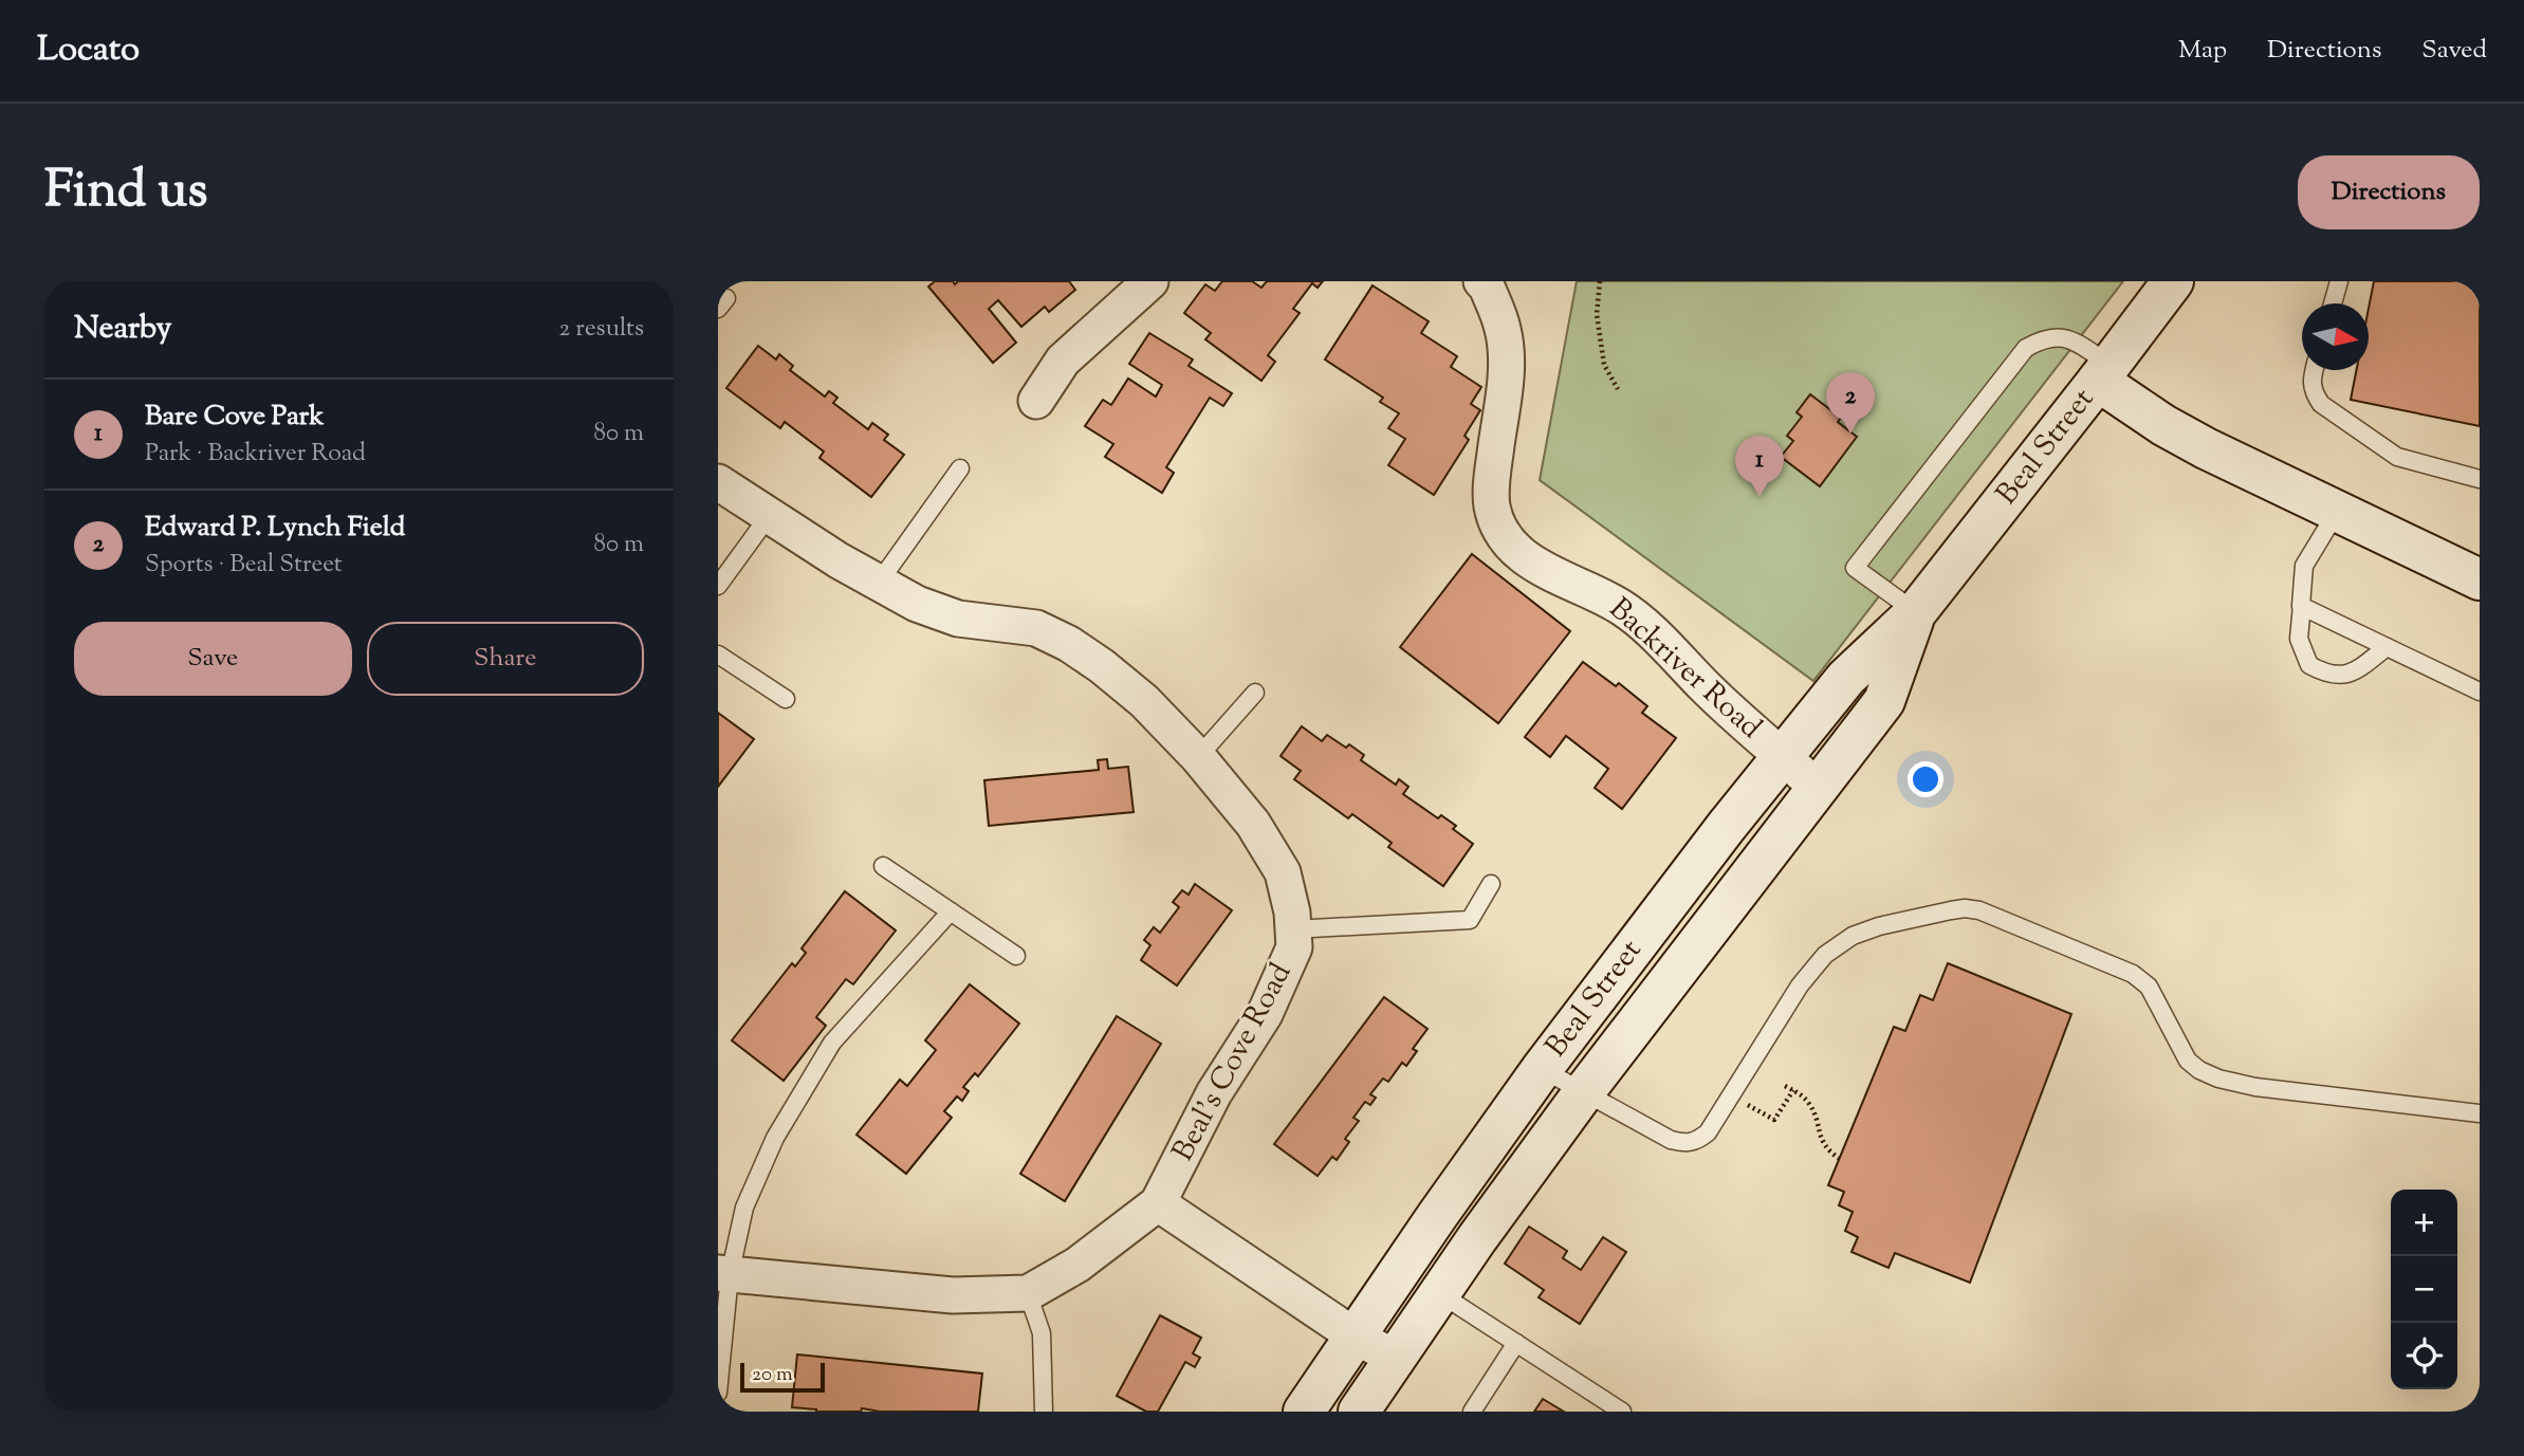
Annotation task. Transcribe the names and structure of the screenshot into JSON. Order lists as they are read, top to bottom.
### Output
{
  "streets": {
    "street": ["Beal Street", "Backriver Road", "Beal's Cove Road"]
  },
  "crossings": [
    ["Beal Street", "Backriver Road"]
  ],
  "scale_bar": "20 m",
  "north": "right",
  "page": {
    "header": "Locato",
    "nav": ["Map", "Directions", "Saved"],
    "title": "Find us",
    "buttons": [
      "Directions",
      ["Save", "Share"]
    ],
    "heading": ["Nearby", "2 results"],
    "pins": ["2", "1"],
    "list": [
      {
        "mark": "1",
        "name": "Bare Cove Park",
        "note": "Park · Backriver Road",
        "value": "80 m"
      },
      {
        "mark": "2",
        "name": "Edward P. Lynch Field",
        "note": "Sports · Beal Street",
        "value": "80 m"
      }
    ],
    "map_buttons": ["+", "−"],
    "scale": "20 m"
  }
}
